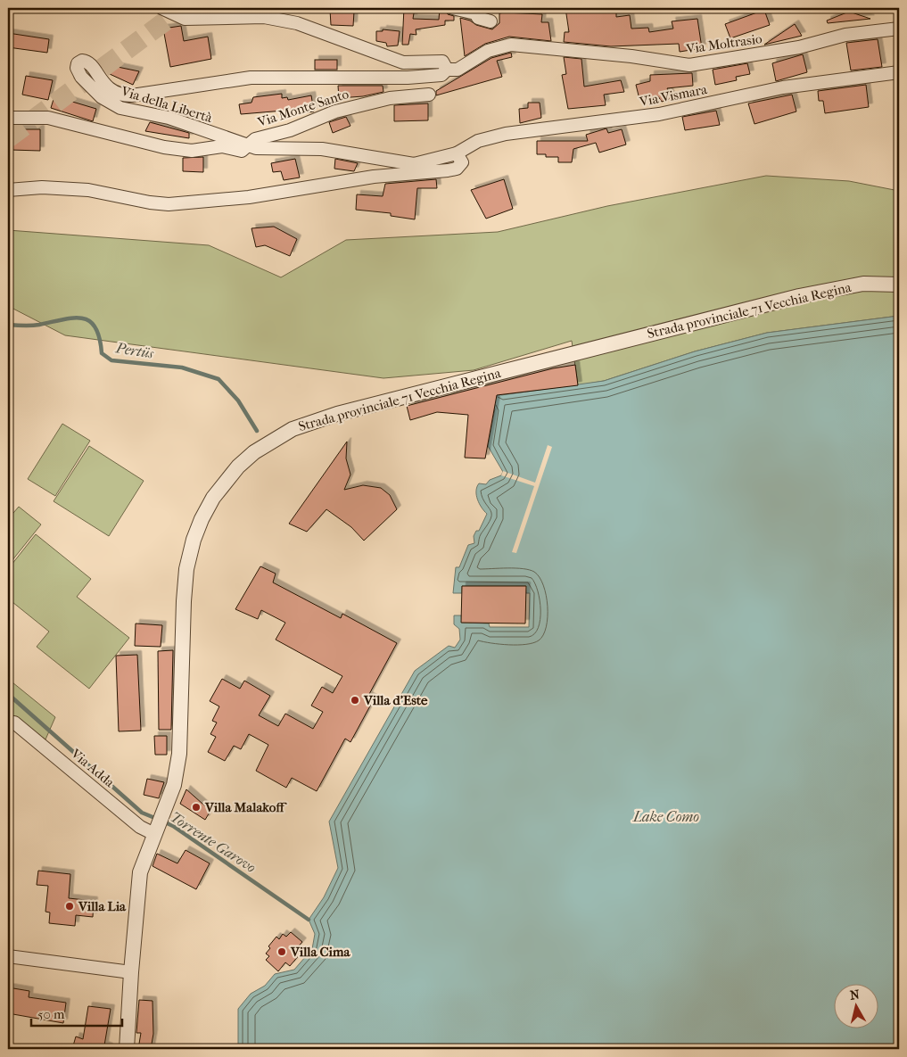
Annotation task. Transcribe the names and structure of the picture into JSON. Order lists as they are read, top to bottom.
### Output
{
  "streets": {
    "street": [
      "Via Moltrasio",
      "Via Vismara",
      "Via della Libertà",
      "Via Monte Santo",
      "Strada provinciale 71 Vecchia Regina",
      "Via Adda"
    ]
  },
  "crossings": [
    ["Via Moltrasio", "Via della Libertà"],
    ["Via Vismara", "Via della Libertà"],
    ["Via della Libertà", "Via Monte Santo"],
    ["Strada provinciale 71 Vecchia Regina", "Via Adda"]
  ],
  "water": ["Pertüs", "Lake Como", "Torrente Garovo"],
  "places": [
    "Villa d'Este",
    "Villa Malakoff",
    "Villa Lia",
    "Villa Cima"
  ],
  "scale_bar": "50 m",
  "north": "top"
}
